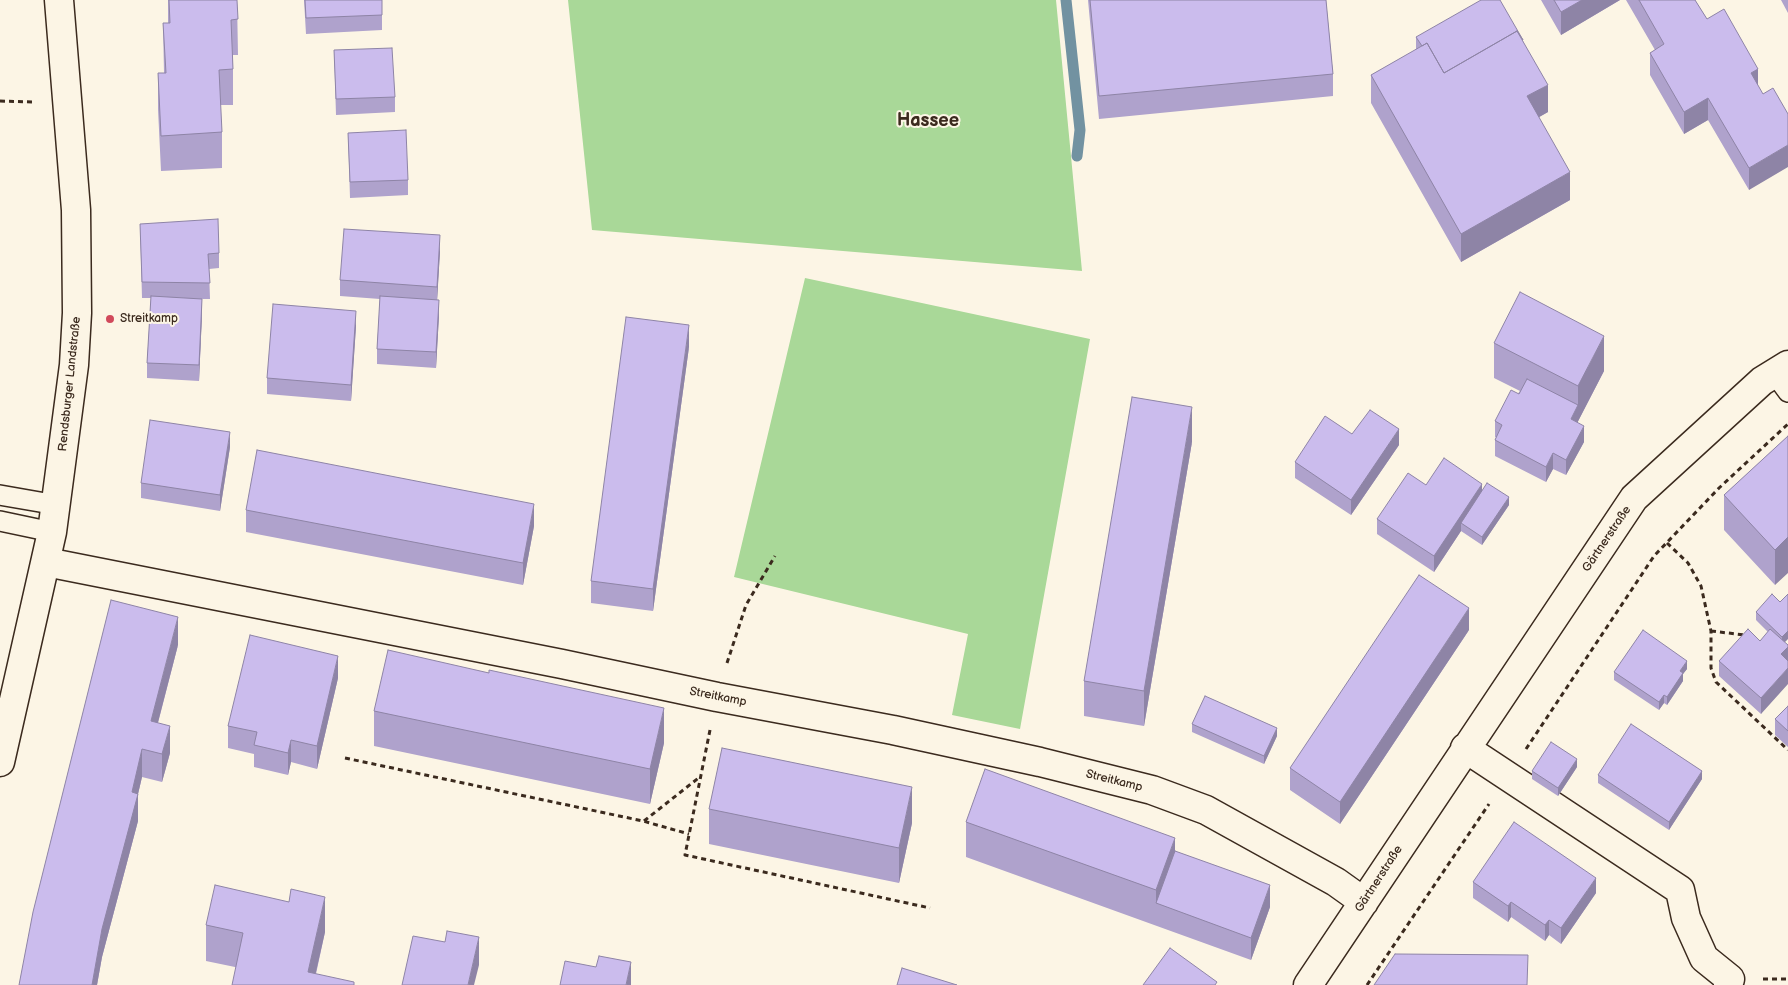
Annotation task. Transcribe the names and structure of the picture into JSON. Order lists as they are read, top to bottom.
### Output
{
  "streets": {
    "street": ["Rendsburger Landstraße", "Gärtnerstraße", "Streitkamp"]
  },
  "crossings": [
    ["Rendsburger Landstraße", "Streitkamp"],
    ["Gärtnerstraße", "Streitkamp"]
  ],
  "districts": ["Hassee"],
  "places": ["Streitkamp"]
}
